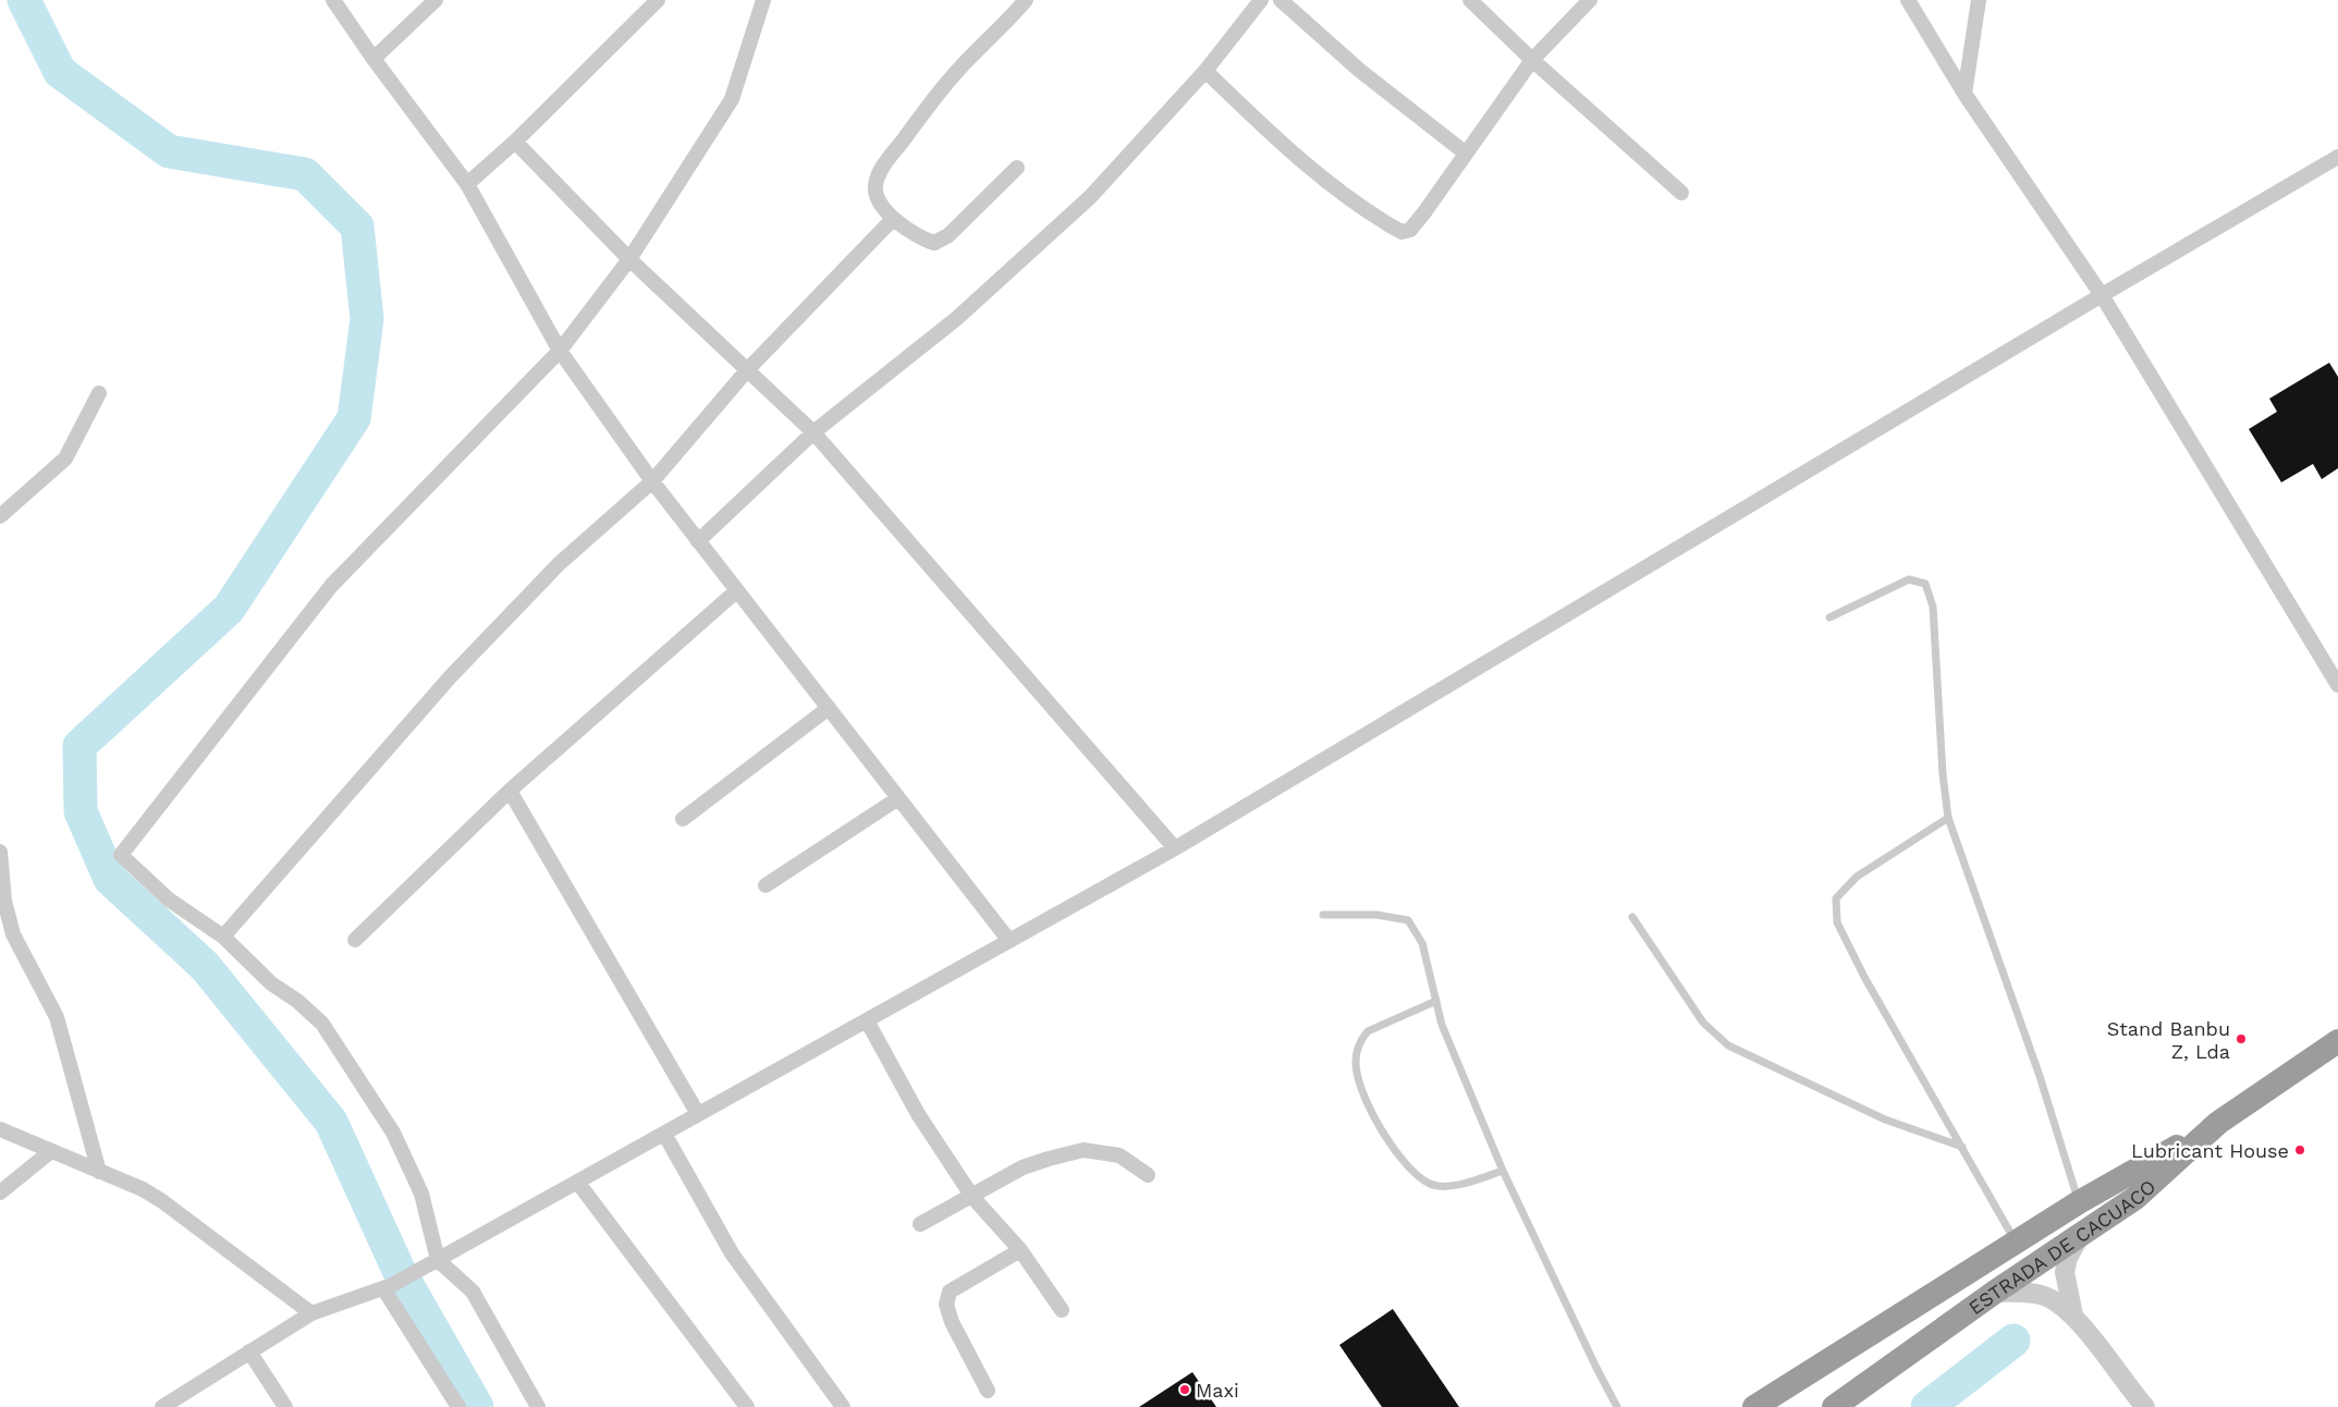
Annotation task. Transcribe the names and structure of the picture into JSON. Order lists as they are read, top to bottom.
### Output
{
  "streets": {
    "highway": ["ESTRADA DE CACUACO"]
  },
  "places": ["Stand Banbu Z, Lda", "Lubricant House", "Maxi"]
}
